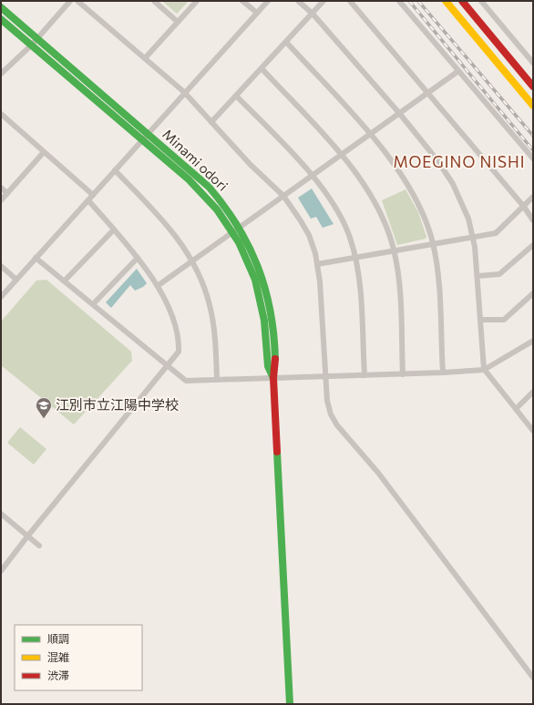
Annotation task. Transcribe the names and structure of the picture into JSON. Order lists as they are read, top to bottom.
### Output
{
  "streets": {
    "main road": ["Minami odori"]
  },
  "districts": ["MOEGINO NISHI"],
  "places": {
    "school or university": ["江別市立江陽中学校"]
  },
  "legend": ["順調", "混雑", "渋滞"]
}
